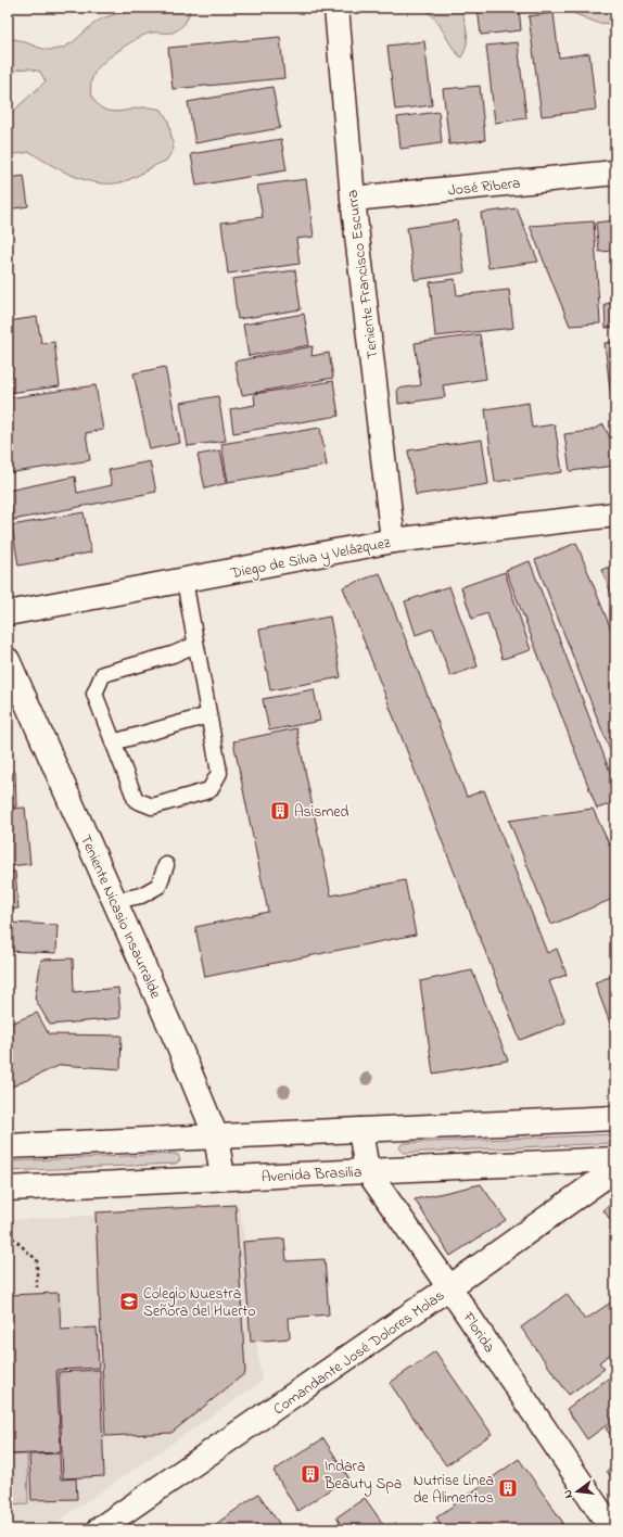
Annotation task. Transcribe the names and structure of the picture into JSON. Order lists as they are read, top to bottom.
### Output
{
  "streets": {
    "street": [
      "José Ribera",
      "Teniente Francisco Escurra",
      "Diego de Silva y Velázquez",
      "Teniente Nicasio Insaurralde",
      "Avenida Brasilia",
      "Florida",
      "Comandante José Dolores Molas"
    ]
  },
  "crossings": [
    ["José Ribera", "Teniente Francisco Escurra"],
    ["Teniente Francisco Escurra", "Diego de Silva y Velázquez"],
    ["Teniente Nicasio Insaurralde", "Avenida Brasilia"],
    ["Avenida Brasilia", "Florida"],
    ["Florida", "Comandante José Dolores Molas"]
  ],
  "places": {
    "building": ["Asismed", "Indara Beauty Spa", "Nutrise Linea de Alimentos"],
    "school or university": ["Colegio Nuestra Señora del Huerto"]
  },
  "north": "left"
}
